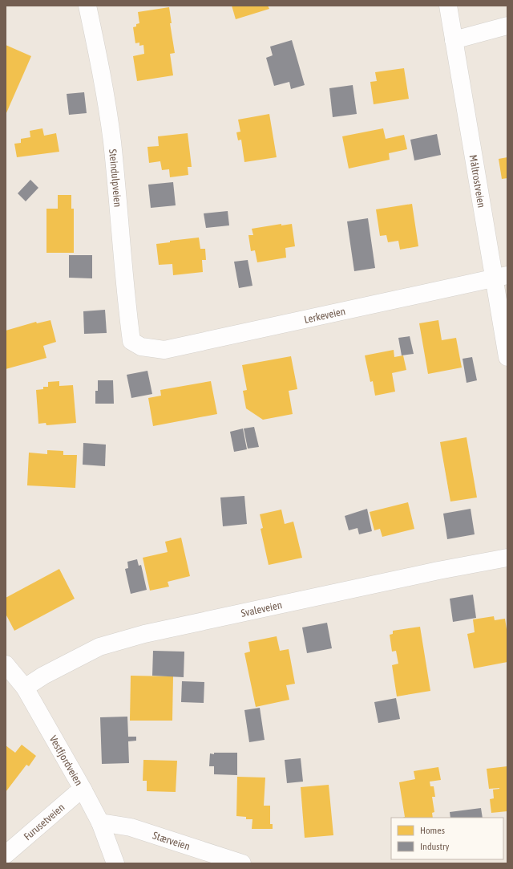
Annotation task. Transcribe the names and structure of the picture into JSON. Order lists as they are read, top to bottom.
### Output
{
  "streets": {
    "street": [
      "Steindulpveien",
      "Måltrostveien",
      "Lerkeveien",
      "Svaleveien",
      "Vestfjordveien",
      "Furusetveien",
      "Stærveien"
    ]
  },
  "crossings": [
    ["Steindulpveien", "Lerkeveien"],
    ["Måltrostveien", "Lerkeveien"],
    ["Svaleveien", "Vestfjordveien"],
    ["Vestfjordveien", "Furusetveien"],
    ["Vestfjordveien", "Stærveien"]
  ],
  "legend": ["Homes", "Industry"]
}
